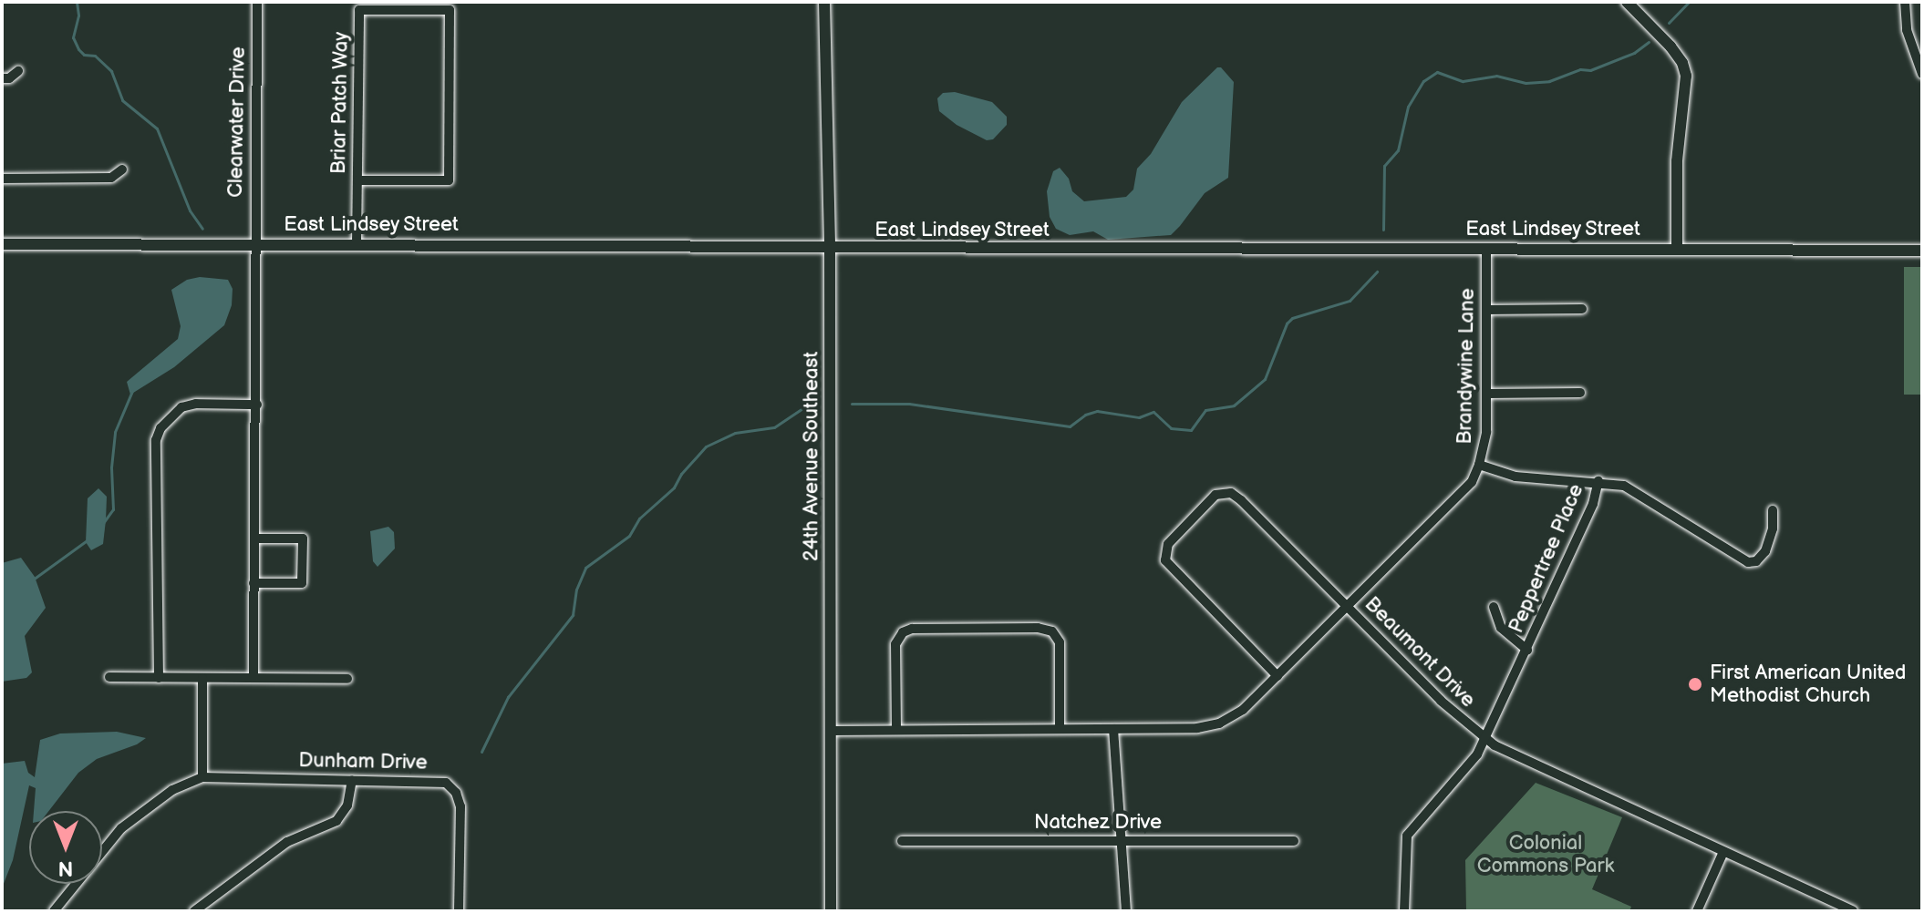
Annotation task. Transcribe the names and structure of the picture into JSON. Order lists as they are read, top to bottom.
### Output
{
  "streets": {
    "street": [
      "Briar Patch Way",
      "Clearwater Drive",
      "East Lindsey Street",
      "Brandywine Lane",
      "24th Avenue Southeast",
      "Peppertree Place",
      "Beaumont Drive",
      "Dunham Drive",
      "Natchez Drive"
    ]
  },
  "crossings": [
    ["Briar Patch Way", "East Lindsey Street"],
    ["Clearwater Drive", "East Lindsey Street"],
    ["East Lindsey Street", "Brandywine Lane"],
    ["East Lindsey Street", "24th Avenue Southeast"],
    ["Brandywine Lane", "Beaumont Drive"],
    ["24th Avenue Southeast", "Beaumont Drive"],
    ["Peppertree Place", "Beaumont Drive"]
  ],
  "parks": ["Colonial Commons Park"],
  "places": ["First American United Methodist Church"],
  "north": "bottom"
}
